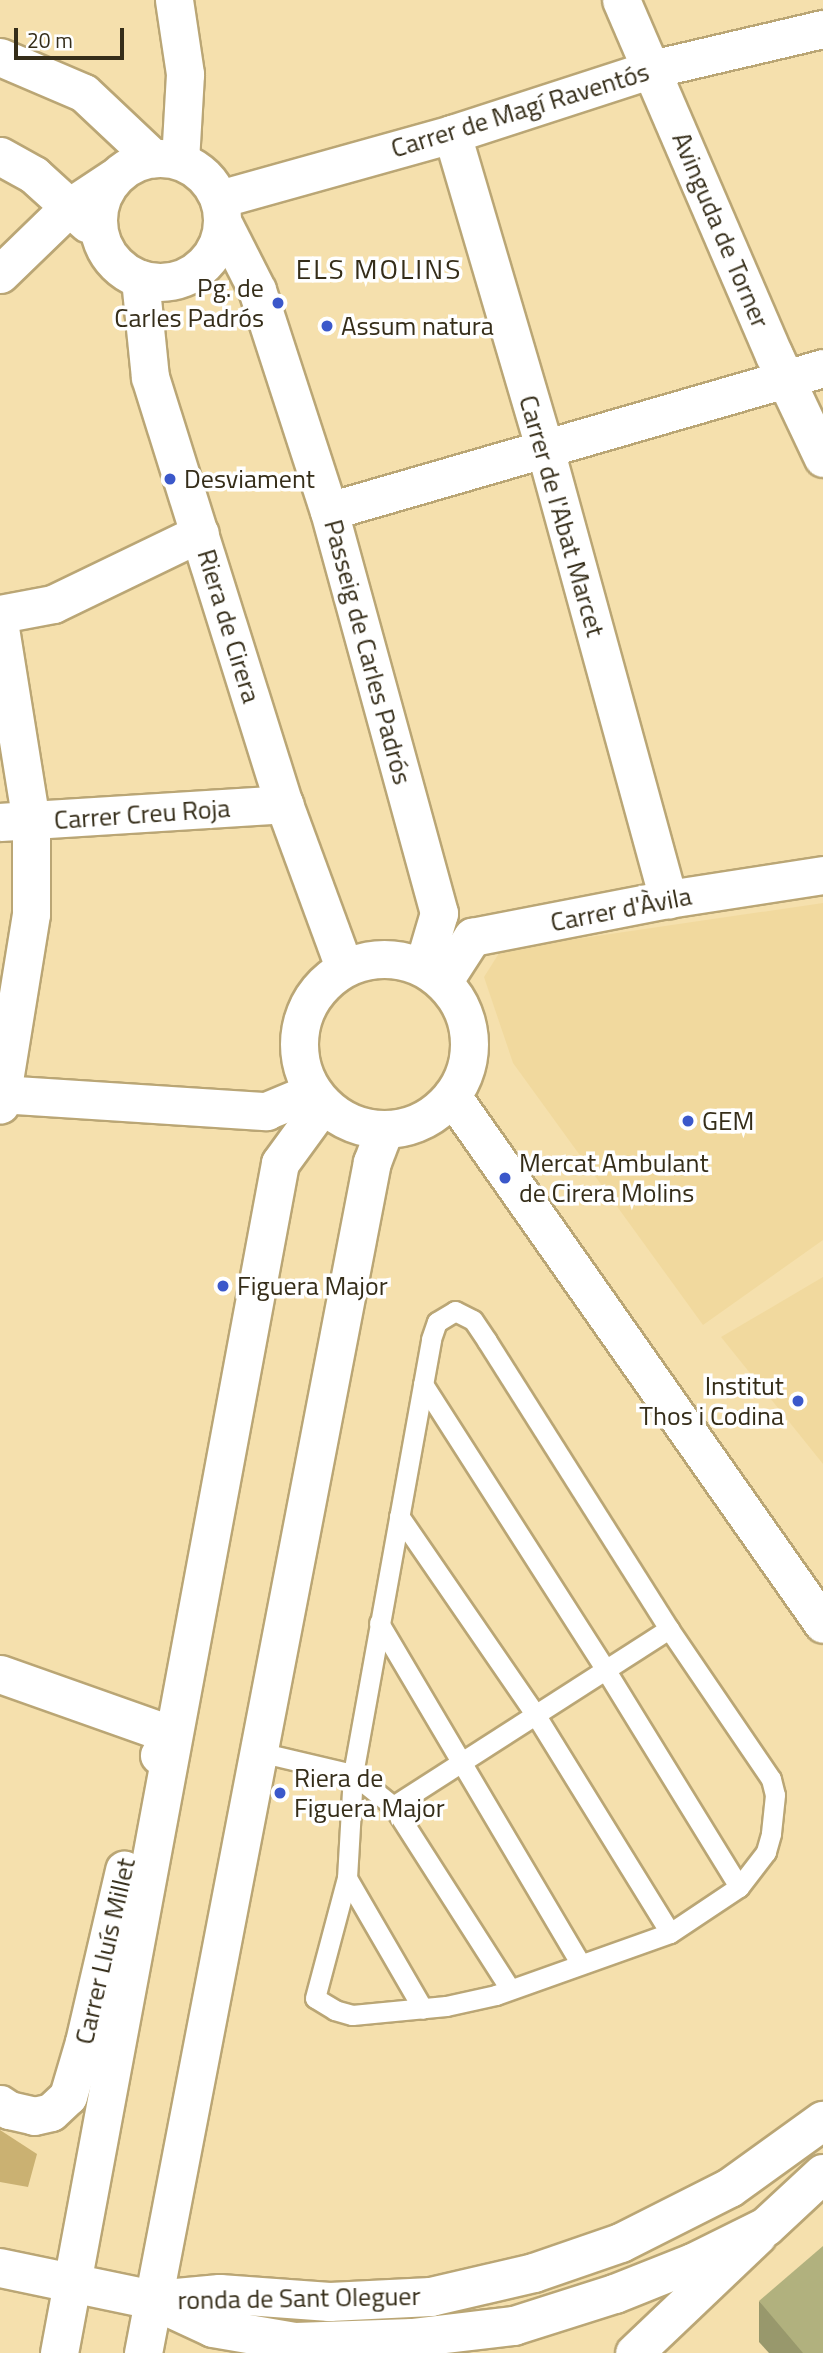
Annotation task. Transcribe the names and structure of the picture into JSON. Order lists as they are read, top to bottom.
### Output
{
  "streets": {
    "street": [
      "Carrer de Magí Raventós",
      "Avinguda de Torner",
      "Carrer de l'Abat Marcet",
      "Riera de Cirera",
      "Passeig de Carles Padrós",
      "Carrer Creu Roja",
      "Carrer d'Àvila",
      "Carrer Lluís Millet",
      "ronda de Sant Oleguer"
    ]
  },
  "crossings": [
    ["Carrer de Magí Raventós", "Avinguda de Torner"],
    ["Carrer de Magí Raventós", "Carrer de l'Abat Marcet"],
    ["Carrer de Magí Raventós", "Riera de Cirera"],
    ["Carrer de Magí Raventós", "Passeig de Carles Padrós"],
    ["Carrer de l'Abat Marcet", "Carrer d'Àvila"],
    ["Riera de Cirera", "Passeig de Carles Padrós"],
    ["Riera de Cirera", "Carrer Creu Roja"],
    ["Riera de Cirera", "Carrer d'Àvila"],
    ["Passeig de Carles Padrós", "Carrer d'Àvila"]
  ],
  "districts": ["ELS MOLINS"],
  "places": [
    "Pg. de Carles Padrós",
    "Assum natura",
    "Desviament",
    "GEM",
    "Mercat Ambulant de Cirera Molins",
    "Figuera Major",
    "Institut Thos i Codina",
    "Riera de Figuera Major"
  ],
  "scale_bar": "20 m"
}
